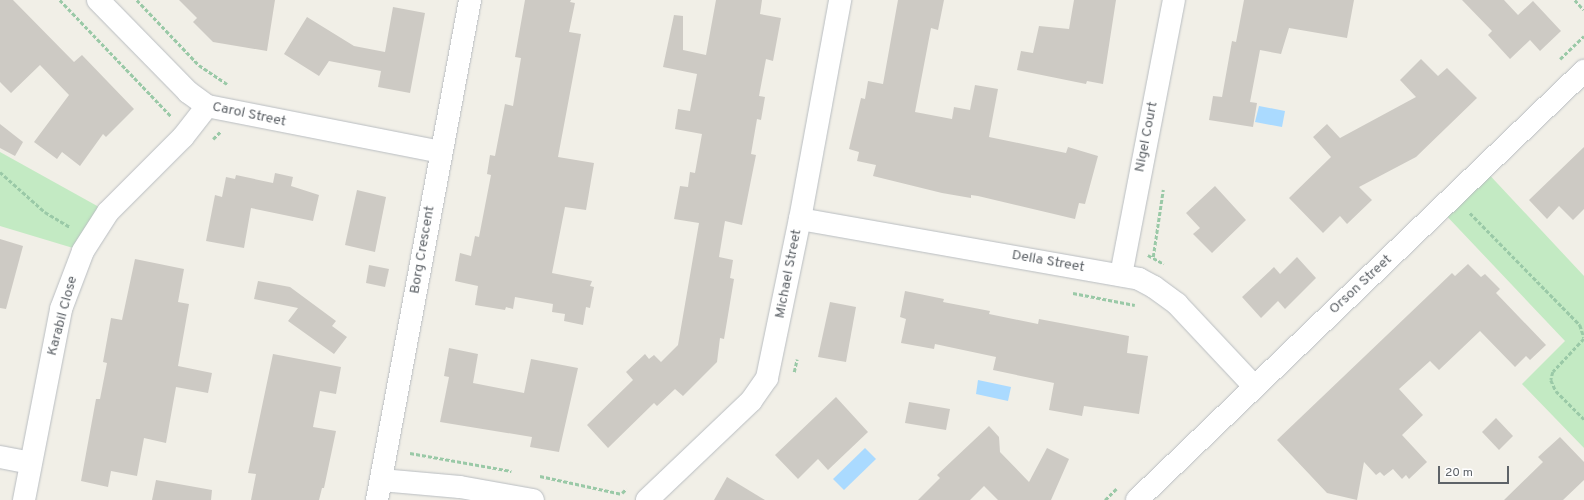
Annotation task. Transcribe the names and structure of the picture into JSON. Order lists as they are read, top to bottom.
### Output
{
  "streets": {
    "street": [
      "Carol Street",
      "Nigel Court",
      "Borg Crescent",
      "Della Street",
      "Michael Street",
      "Orson Street",
      "Karabil Close"
    ]
  },
  "crossings": [
    ["Carol Street", "Borg Crescent"],
    ["Carol Street", "Karabil Close"],
    ["Nigel Court", "Della Street"],
    ["Della Street", "Michael Street"],
    ["Della Street", "Orson Street"]
  ],
  "scale_bar": "20 m"
}
